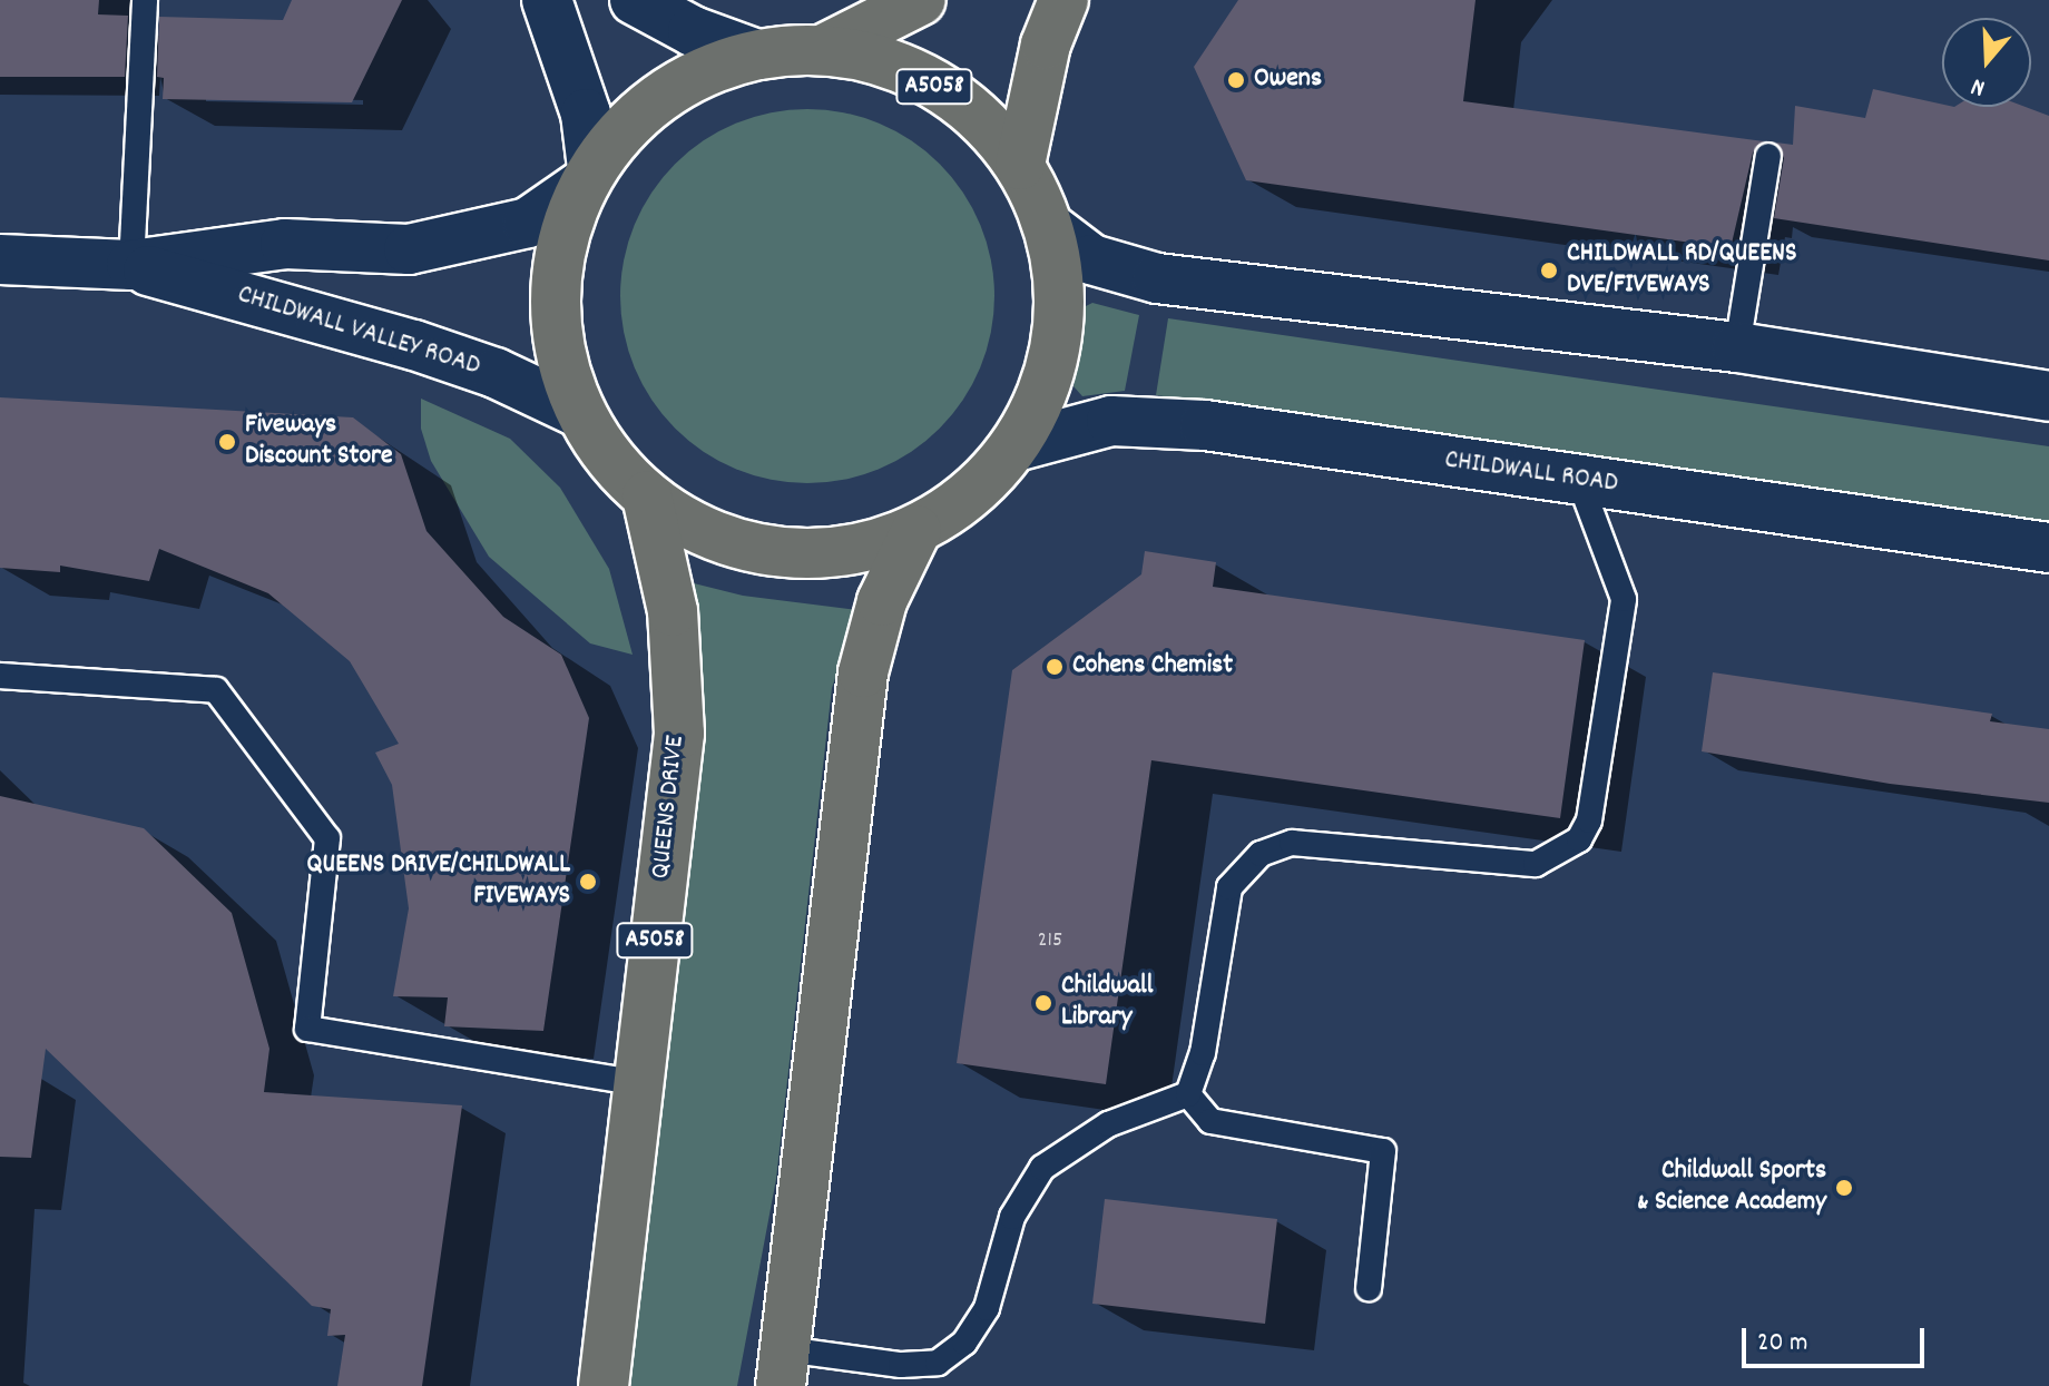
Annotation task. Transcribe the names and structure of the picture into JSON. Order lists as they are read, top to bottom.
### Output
{
  "streets": {
    "highway": ["A5058", "QUEENS DRIVE"],
    "main road": ["CHILDWALL VALLEY ROAD", "CHILDWALL ROAD"]
  },
  "crossings": [
    ["A5058", "CHILDWALL VALLEY ROAD"],
    ["A5058", "CHILDWALL ROAD"],
    ["A5058", "QUEENS DRIVE"]
  ],
  "places": [
    "Owens",
    "CHILDWALL RD/QUEENS DVE/FIVEWAYS",
    "Fiveways Discount Store",
    "Cohens Chemist",
    "QUEENS DRIVE/CHILDWALL FIVEWAYS",
    "Childwall Library",
    "Childwall Sports & Science Academy"
  ],
  "house_numbers": ["215"],
  "scale_bar": "20 m",
  "north": "bottom"
}
